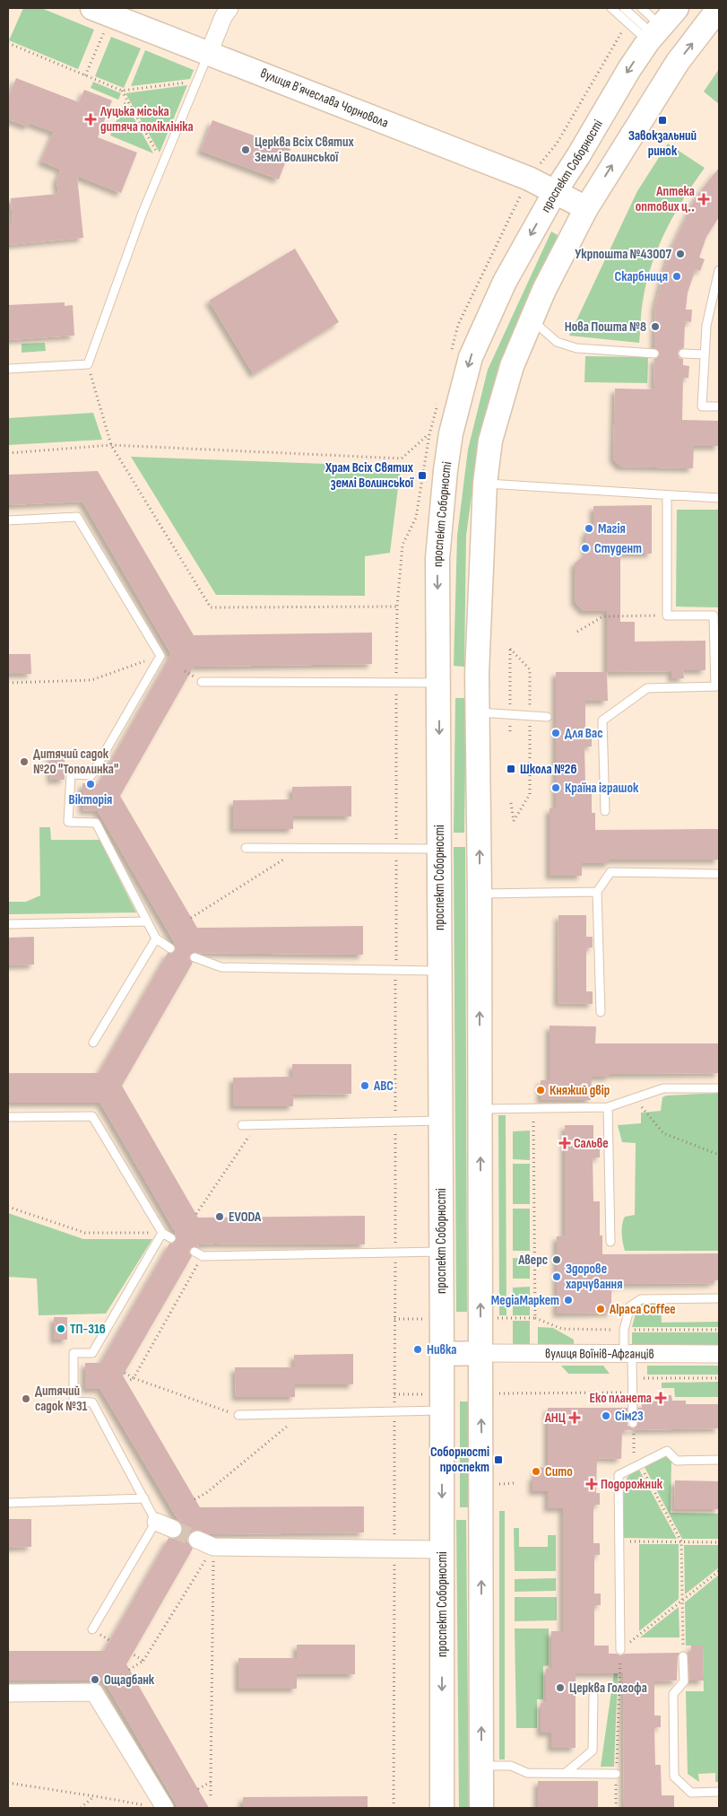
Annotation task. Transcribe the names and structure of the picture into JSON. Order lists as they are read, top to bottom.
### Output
{
  "streets": {
    "main road": ["вулиця Вʼячеслава Чорновола", "проспект Соборності"],
    "street": ["вулиця Воїнів-Афганців"]
  },
  "crossings": [
    ["вулиця Вʼячеслава Чорновола", "проспект Соборності"]
  ],
  "places": {
    "health": [
      "Луцька міська дитяча поліклініка",
      "Аптека оптових ц‥",
      "Сальве",
      "Еко планета",
      "АНЦ",
      "Подорожник"
    ],
    "transit": [
      "Завокзальний ринок",
      "Храм Всіх Святих землі Волинської",
      "Школа №26",
      "Соборності проспект"
    ],
    "other": [
      "Церква Всіх Святих Землі Волинської",
      "Укрпошта №43007",
      "Скарбниця",
      "Нова Пошта №8",
      "Магія",
      "Студент",
      "Для Вас",
      "Дитячий садок №20 \"Тополинка\"",
      "Вікторія",
      "Країна іграшок",
      "АВС",
      "Княжий двір",
      "EVODA",
      "Аверс",
      "Здорове харчування",
      "МедіаМаркет",
      "Alpaca Coffee",
      "ТП-316",
      "Нивка",
      "Дитячий садок №31",
      "Сім23",
      "Сито",
      "Ощадбанк",
      "Церква Голгофа"
    ]
  }
}
